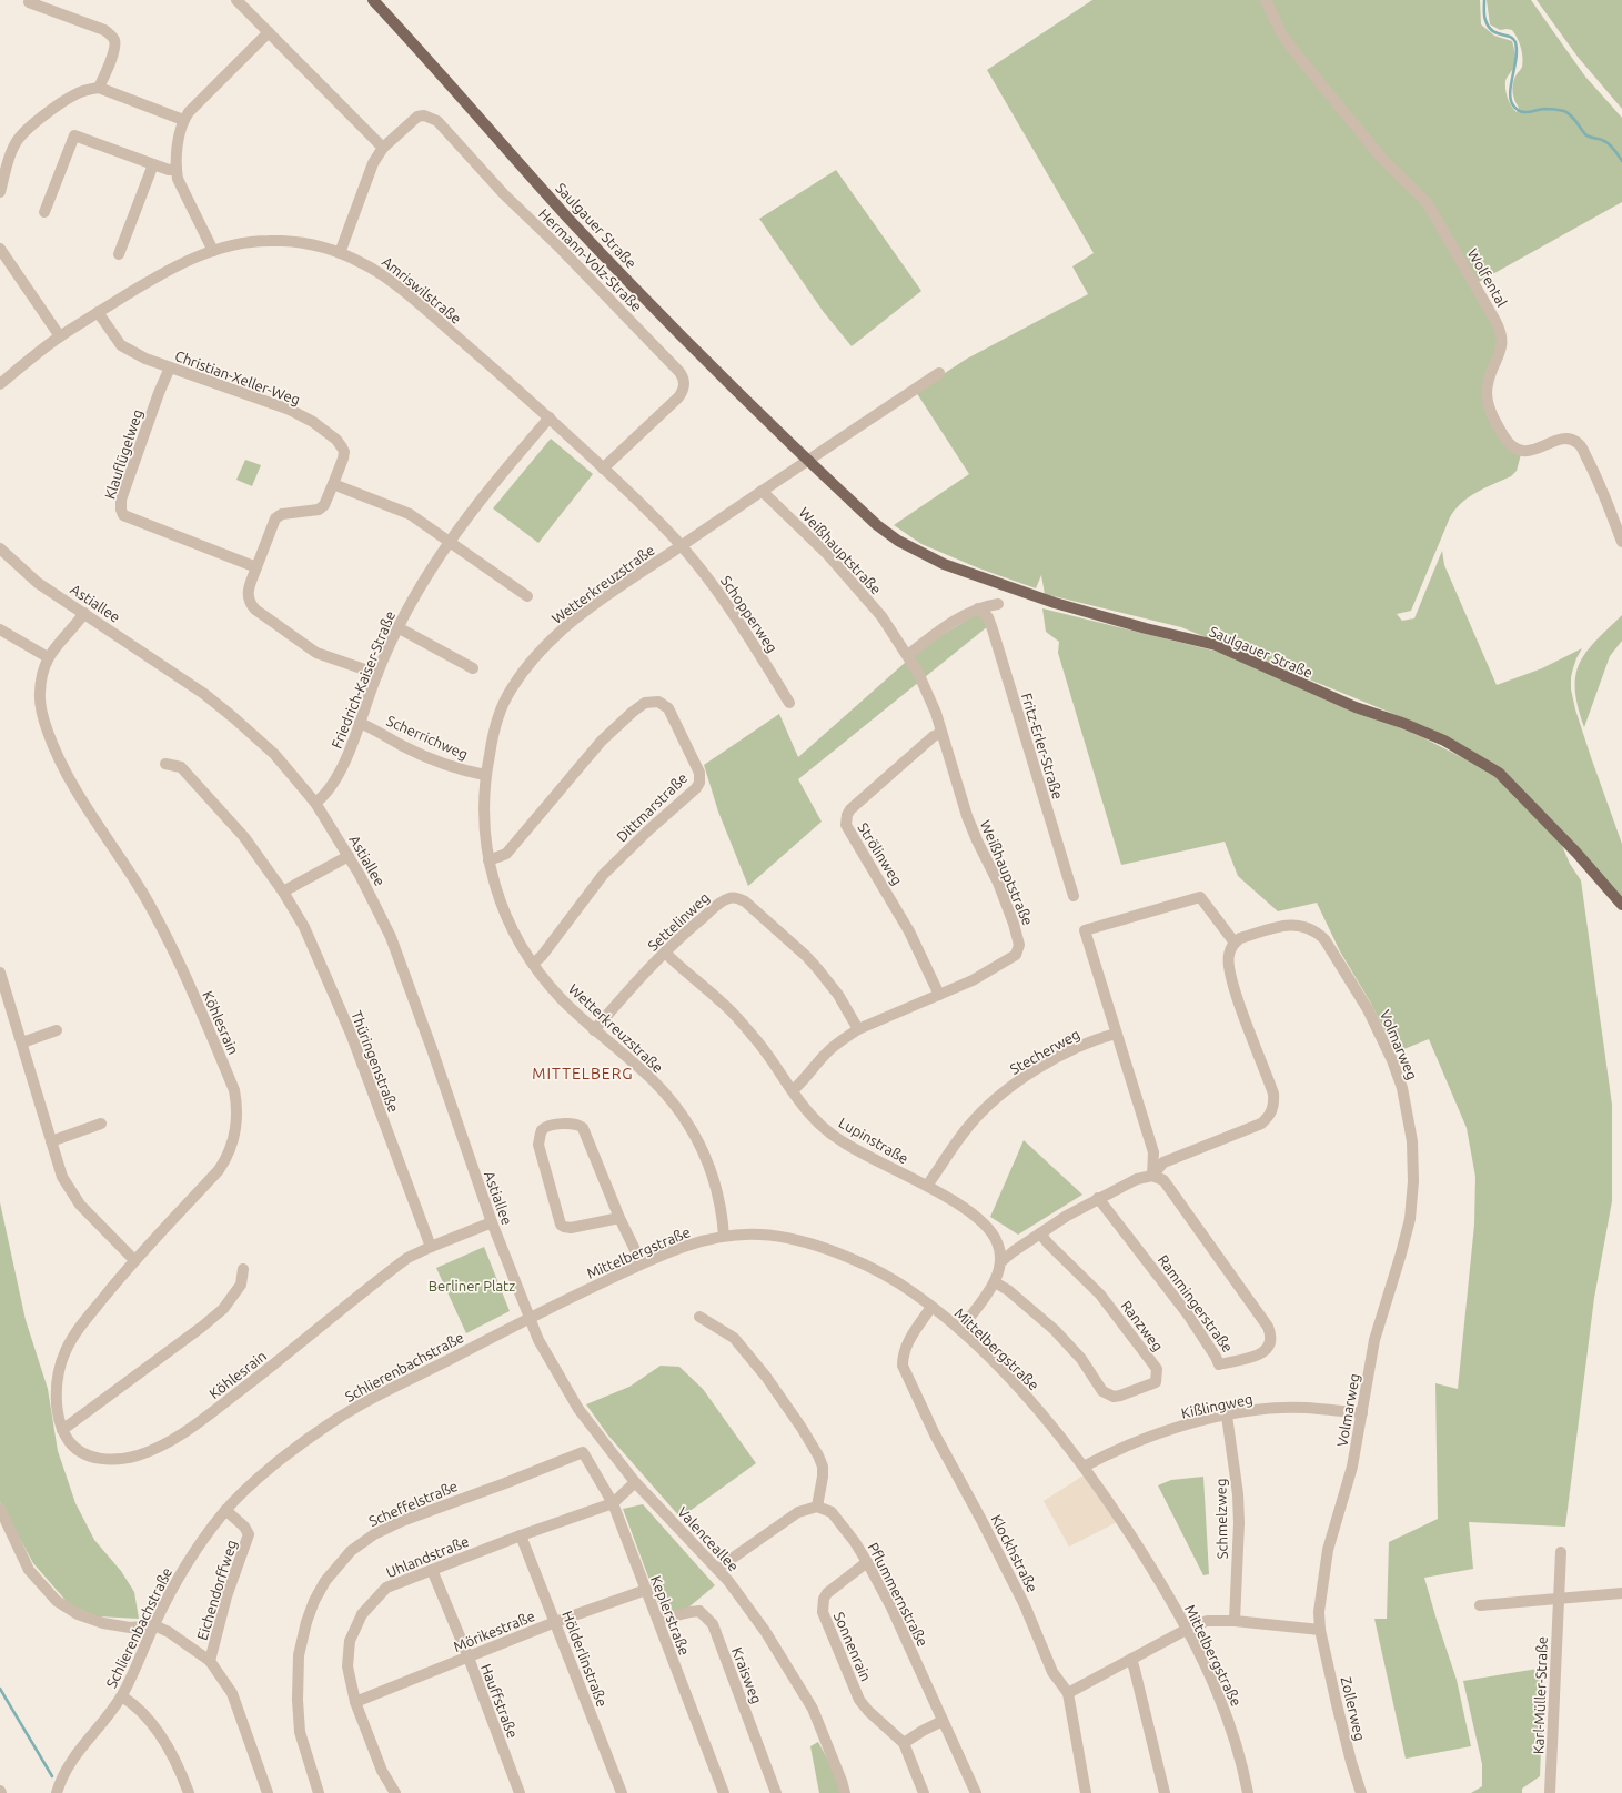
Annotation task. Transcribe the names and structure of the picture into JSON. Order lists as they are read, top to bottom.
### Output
{
  "streets": {
    "main road": ["Saulgauer Straße"],
    "street": [
      "Hermann-Volz-Straße",
      "Wolfental",
      "Amriswilstraße",
      "Christian-Xeller-Weg",
      "Klauflügelweg",
      "Weißhauptstraße",
      "Wetterkreuzstraße",
      "Astiallee",
      "Schopperweg",
      "Friedrich-Kaiser-Straße",
      "Scherrichweg",
      "Fritz-Erler-Straße",
      "Dittmarstraße",
      "Strölinweg",
      "Settelinweg",
      "Köhlesrain",
      "Volmarweg",
      "Stecherweg",
      "Thüringenstraße",
      "Lupinstraße",
      "Mittelbergstraße",
      "Rammingerstraße",
      "Ranzweg",
      "Schlierenbachstraße",
      "Kißlingweg",
      "Scheffelstraße",
      "Schmelzweg",
      "Valenceallee",
      "Klockhstraße",
      "Uhlandstraße",
      "Eichendorffweg",
      "Pflummernstraße",
      "Keplerstraße",
      "Mörikestraße",
      "Sonnenrain",
      "Hölderlinstraße",
      "Kraisweg",
      "Karl-Müller-Straße",
      "Hauffstraße",
      "Zollerweg"
    ]
  },
  "crossings": [
    ["Saulgauer Straße", "Wetterkreuzstraße"],
    ["Hermann-Volz-Straße", "Amriswilstraße"],
    ["Amriswilstraße", "Christian-Xeller-Weg"],
    ["Amriswilstraße", "Wetterkreuzstraße"],
    ["Amriswilstraße", "Schopperweg"],
    ["Amriswilstraße", "Friedrich-Kaiser-Straße"],
    ["Christian-Xeller-Weg", "Klauflügelweg"],
    ["Weißhauptstraße", "Wetterkreuzstraße"],
    ["Weißhauptstraße", "Strölinweg"],
    ["Weißhauptstraße", "Settelinweg"],
    ["Weißhauptstraße", "Lupinstraße"],
    ["Wetterkreuzstraße", "Schopperweg"],
    ["Wetterkreuzstraße", "Scherrichweg"],
    ["Wetterkreuzstraße", "Dittmarstraße"],
    ["Wetterkreuzstraße", "Settelinweg"],
    ["Wetterkreuzstraße", "Mittelbergstraße"],
    ["Astiallee", "Friedrich-Kaiser-Straße"],
    ["Astiallee", "Köhlesrain"],
    ["Astiallee", "Mittelbergstraße"],
    ["Astiallee", "Schlierenbachstraße"],
    ["Astiallee", "Valenceallee"],
    ["Friedrich-Kaiser-Straße", "Scherrichweg"],
    ["Settelinweg", "Lupinstraße"],
    ["Köhlesrain", "Thüringenstraße"],
    ["Volmarweg", "Kißlingweg"],
    ["Volmarweg", "Zollerweg"],
    ["Stecherweg", "Lupinstraße"],
    ["Lupinstraße", "Mittelbergstraße"],
    ["Lupinstraße", "Ranzweg"],
    ["Mittelbergstraße", "Schlierenbachstraße"],
    ["Mittelbergstraße", "Kißlingweg"],
    ["Mittelbergstraße", "Valenceallee"],
    ["Mittelbergstraße", "Klockhstraße"],
    ["Schlierenbachstraße", "Valenceallee"],
    ["Schlierenbachstraße", "Eichendorffweg"],
    ["Kißlingweg", "Schmelzweg"],
    ["Scheffelstraße", "Keplerstraße"],
    ["Valenceallee", "Uhlandstraße"],
    ["Uhlandstraße", "Keplerstraße"],
    ["Uhlandstraße", "Mörikestraße"],
    ["Uhlandstraße", "Hölderlinstraße"],
    ["Uhlandstraße", "Hauffstraße"],
    ["Pflummernstraße", "Sonnenrain"],
    ["Keplerstraße", "Mörikestraße"],
    ["Keplerstraße", "Kraisweg"],
    ["Mörikestraße", "Hölderlinstraße"],
    ["Mörikestraße", "Hauffstraße"]
  ],
  "districts": ["MITTELBERG"],
  "parks": ["Berliner Platz"]
}
